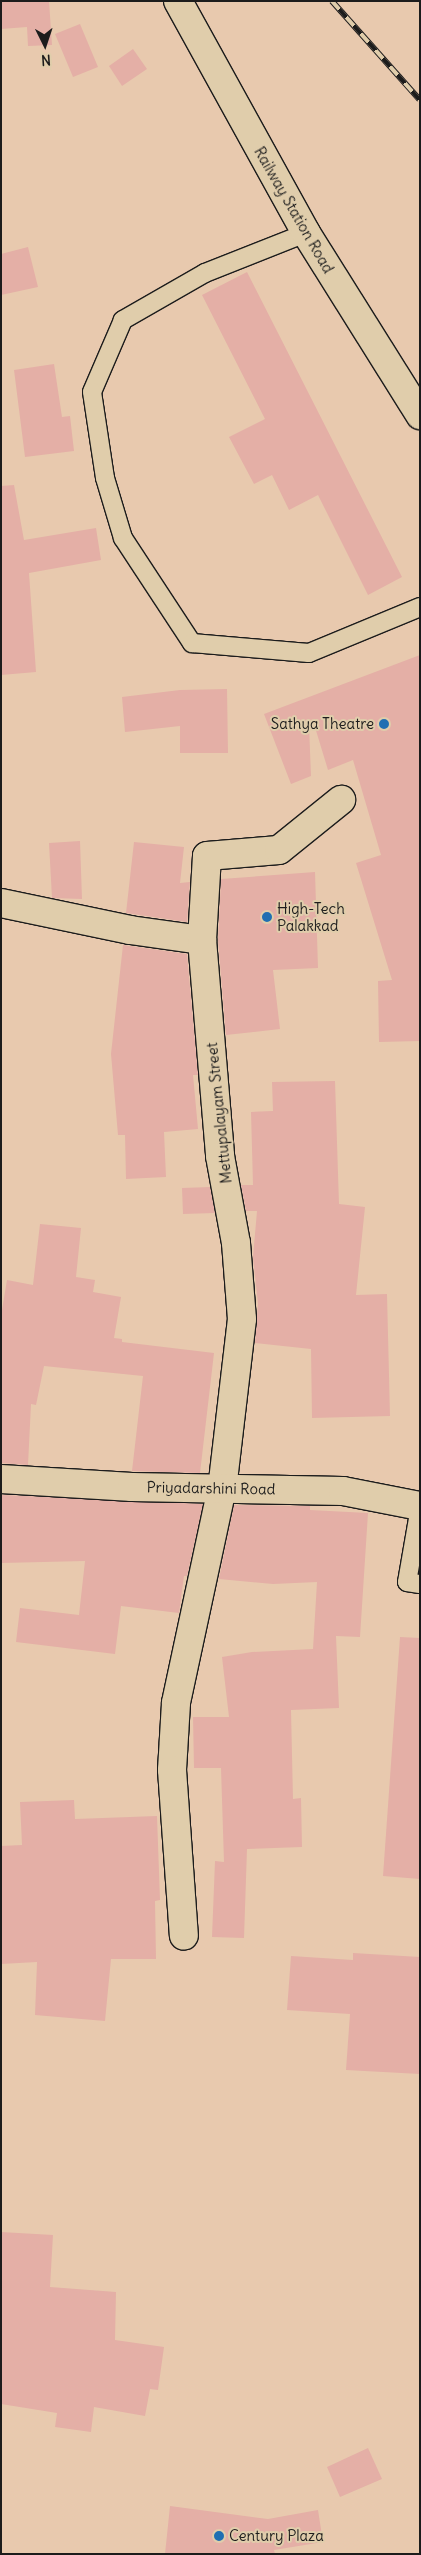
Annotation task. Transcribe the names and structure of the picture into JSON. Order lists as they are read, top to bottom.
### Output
{
  "streets": {
    "street": ["Railway Station Road", "Mettupalayam Street", "Priyadarshini Road"]
  },
  "crossings": [
    ["Mettupalayam Street", "Priyadarshini Road"]
  ],
  "places": ["Sathya Theatre", "High-Tech Palakkad", "Century Plaza"],
  "north": "bottom"
}
